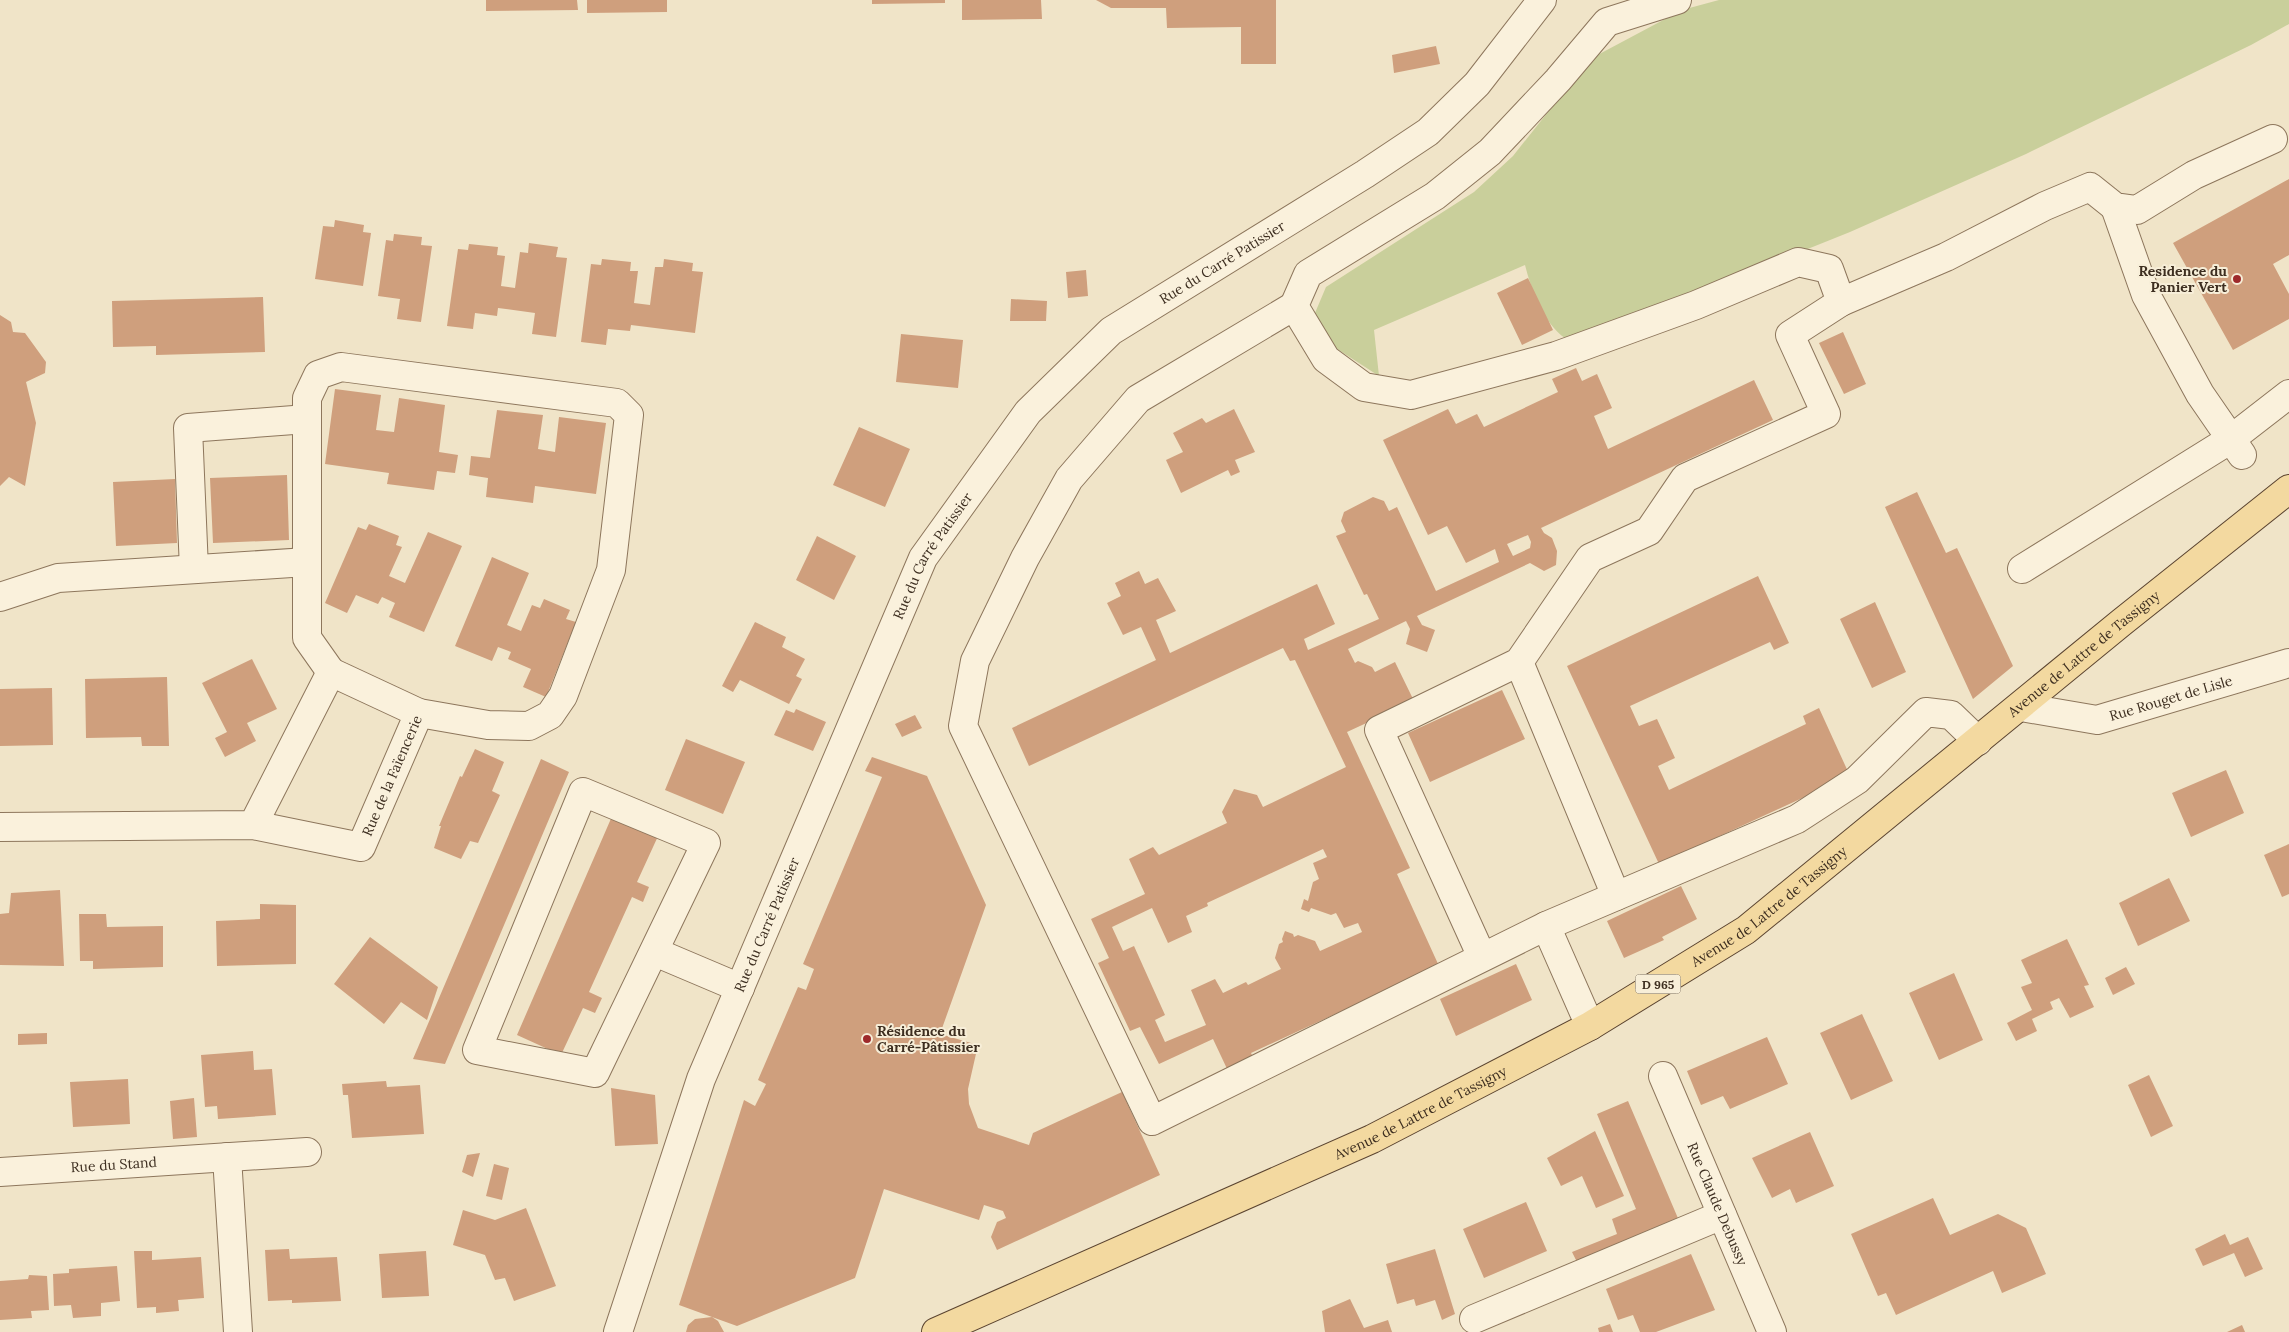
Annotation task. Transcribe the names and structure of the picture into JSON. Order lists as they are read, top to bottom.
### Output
{
  "streets": {
    "main road": ["Avenue de Lattre de Tassigny", "D 965"],
    "street": [
      "Rue du Carré Patissier",
      "Rue Rouget de Lisle",
      "Rue de la Faïencerie",
      "Rue du Stand",
      "Rue Claude Debussy"
    ]
  },
  "crossings": [
    ["Avenue de Lattre de Tassigny", "Rue Rouget de Lisle"]
  ],
  "places": ["Residence du Panier Vert", "Résidence du Carré-Pâtissier"]
}
